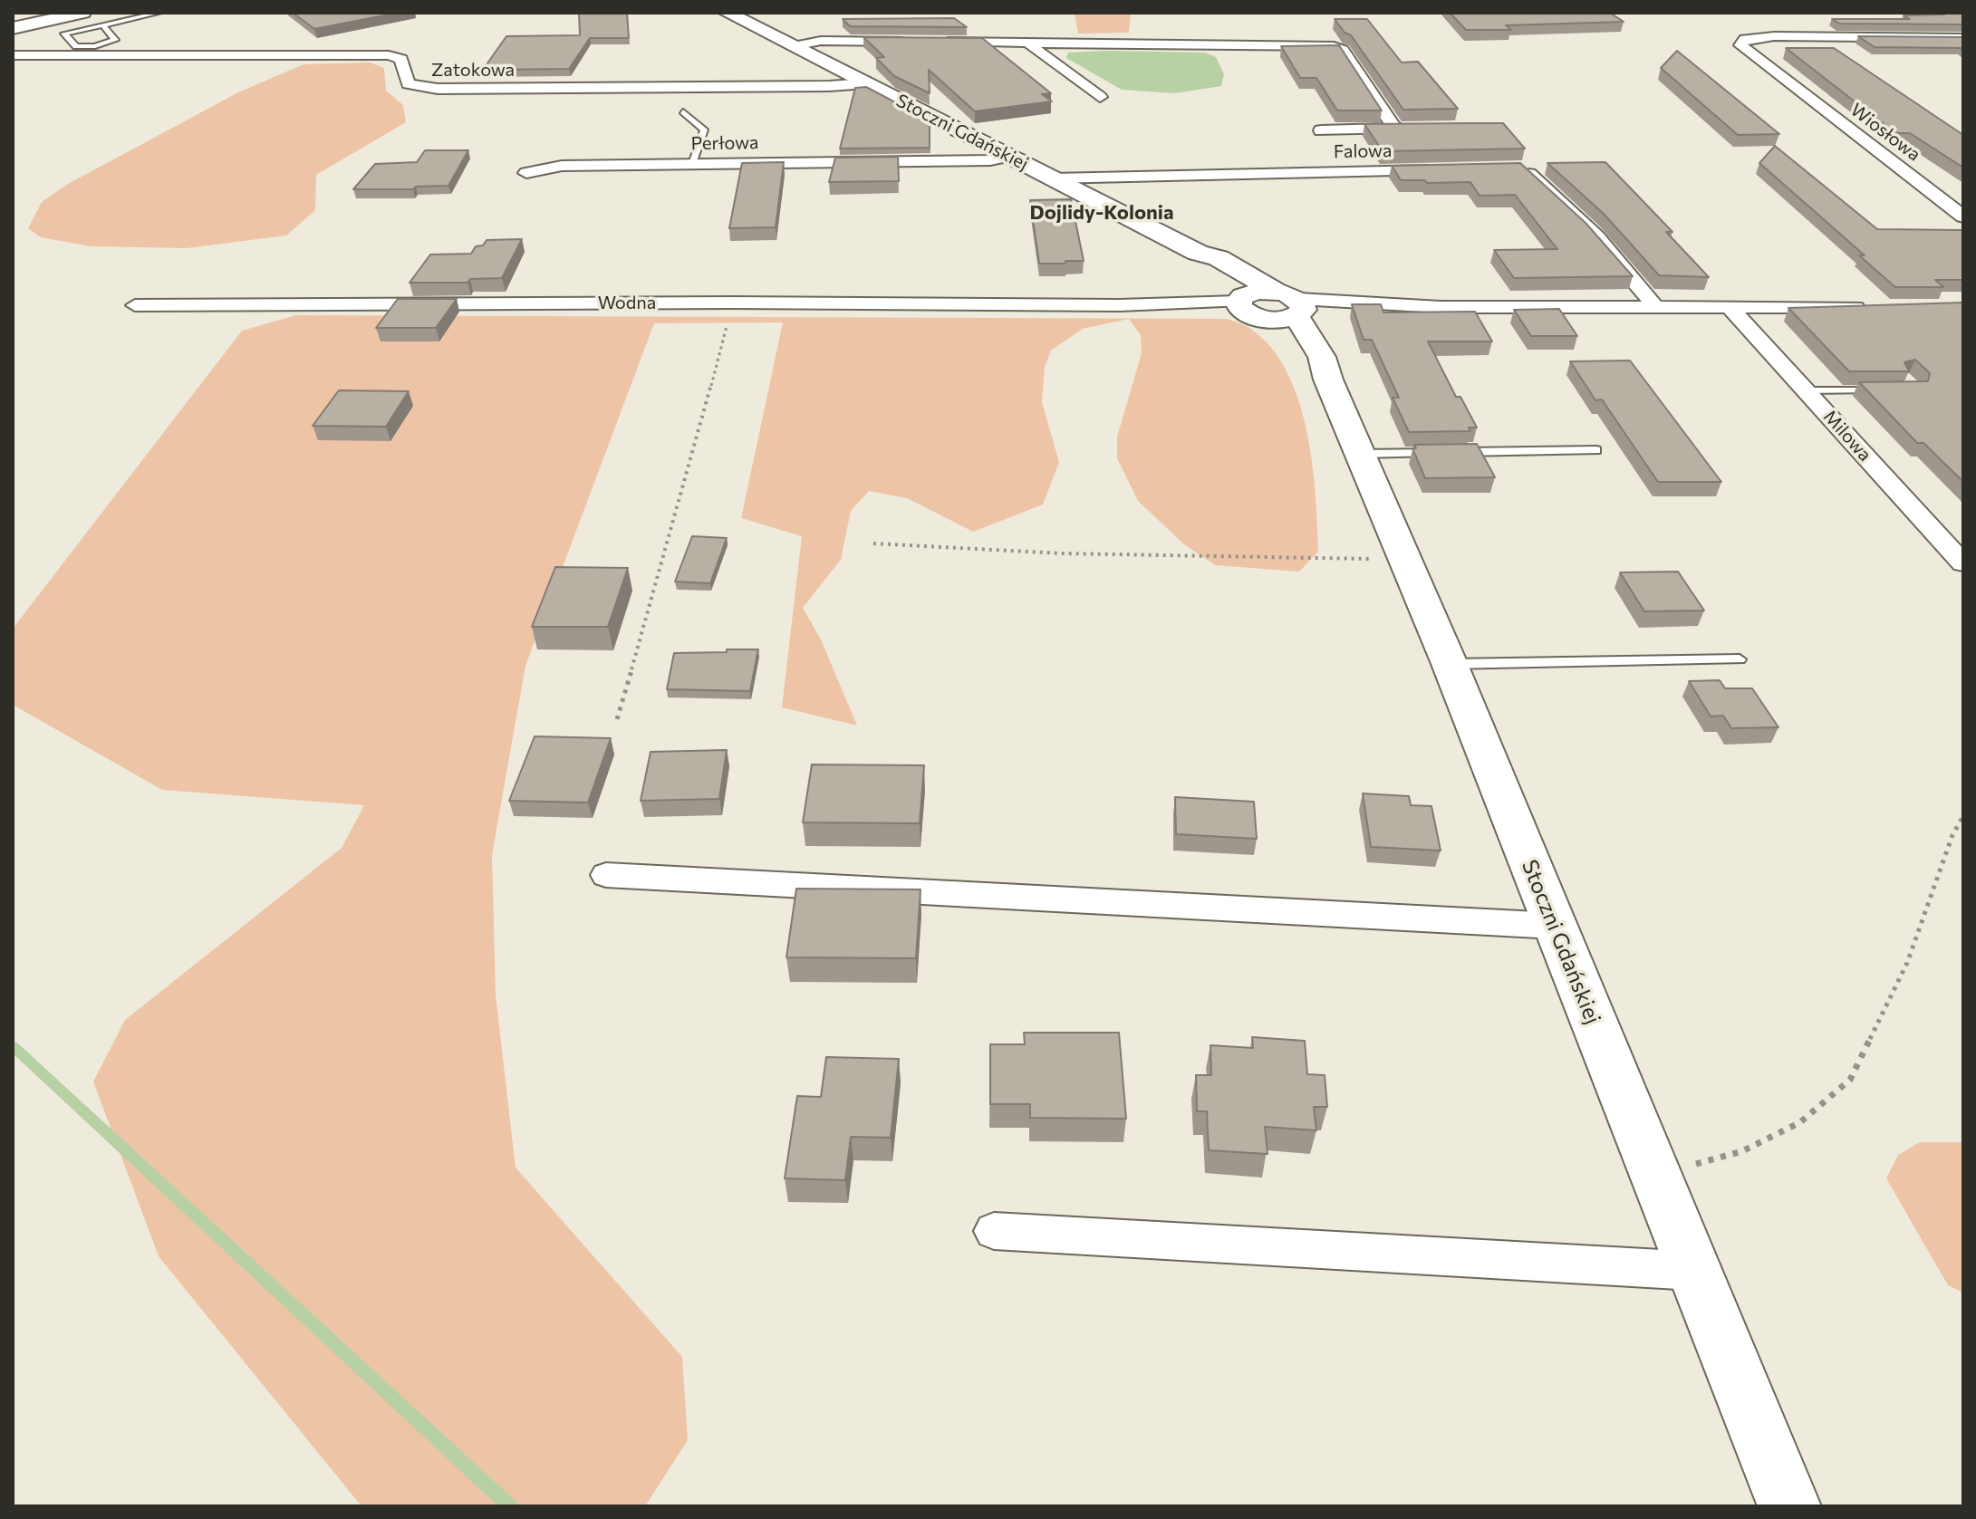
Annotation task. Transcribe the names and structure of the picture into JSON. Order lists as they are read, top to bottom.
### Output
{
  "streets": {
    "main road": ["Stoczni Gdańskiej"],
    "street": [
      "Zatokowa",
      "Wiosłowa",
      "Perłowa",
      "Falowa",
      "Wodna",
      "Milowa"
    ]
  },
  "crossings": [
    ["Zatokowa", "Stoczni Gdańskiej"],
    ["Stoczni Gdańskiej", "Perłowa"],
    ["Stoczni Gdańskiej", "Falowa"],
    ["Stoczni Gdańskiej", "Wodna"]
  ],
  "districts": ["Dojlidy-Kolonia"]
}
